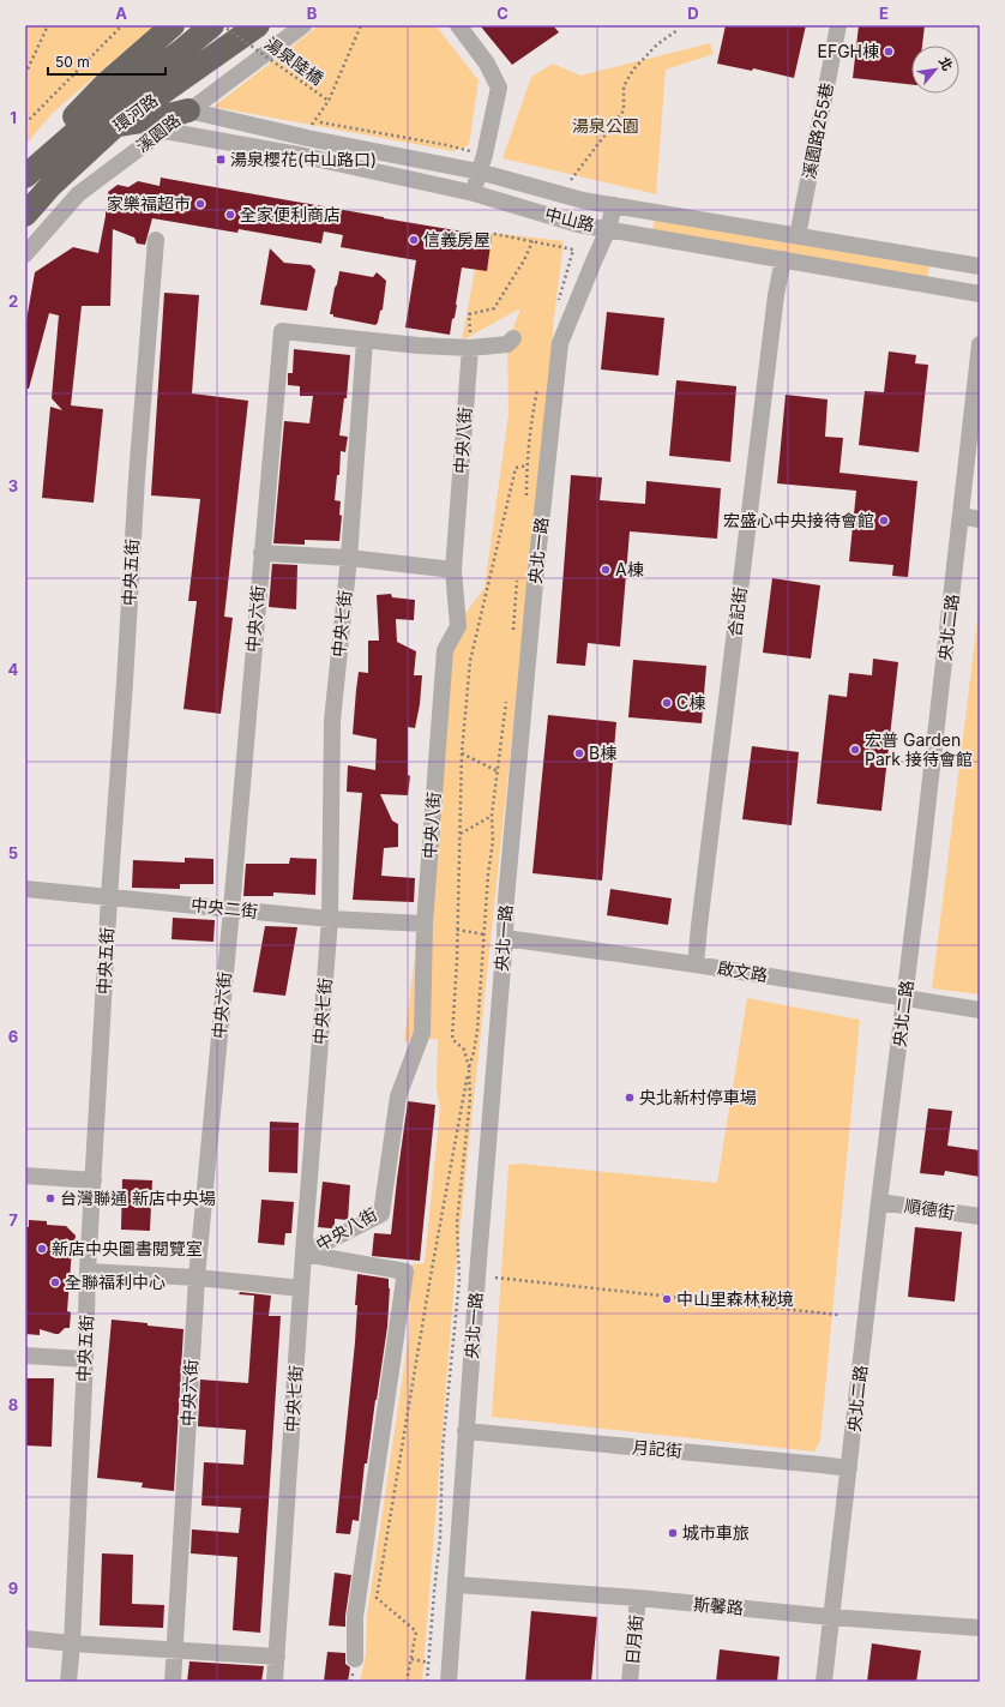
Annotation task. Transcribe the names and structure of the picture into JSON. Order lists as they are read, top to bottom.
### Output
{
  "streets": {
    "highway": ["環河路"],
    "street": [
      "溪園路255巷",
      "溪園路",
      "中山路",
      "中央八街",
      "央北一路",
      "中央五街",
      "合記街",
      "中央六街",
      "中央七街",
      "央北二路",
      "中央二街",
      "啟文路",
      "順德街",
      "月記街",
      "斯馨路",
      "日月街"
    ],
    "path": ["湯泉陸橋"]
  },
  "crossings": [
    ["環河路", "溪園路"],
    ["環河路", "中山路"],
    ["溪園路255巷", "中山路"],
    ["溪園路", "中山路"],
    ["中山路", "央北一路"],
    ["中山路", "合記街"],
    ["中央八街", "中央七街"],
    ["中央八街", "中央二街"],
    ["央北一路", "啟文路"],
    ["央北一路", "月記街"],
    ["央北一路", "斯馨路"],
    ["中央五街", "中央二街"],
    ["合記街", "啟文路"],
    ["中央六街", "中央七街"],
    ["中央六街", "中央二街"],
    ["中央七街", "中央二街"],
    ["央北二路", "啟文路"],
    ["央北二路", "順德街"],
    ["央北二路", "月記街"],
    ["央北二路", "斯馨路"],
    ["斯馨路", "日月街"]
  ],
  "parks": ["湯泉公園"],
  "places": {
    "other": [
      "EFGH棟",
      "家樂福超市",
      "全家便利商店",
      "信義房屋",
      "宏盛心中央接待會館",
      "A棟",
      "C棟",
      "宏普 Garden Park 接待會館",
      "B棟",
      "央北新村停車場",
      "台灣聯通 新店中央場",
      "新店中央圖書閱覽室",
      "全聯福利中心",
      "中山里森林秘境",
      "城市車旅"
    ],
    "transit": ["湯泉櫻花(中山路口)"]
  },
  "scale_bar": "50 m",
  "north": "top right",
  "grid": {
    "columns": [
      "A",
      "B",
      "C",
      "D",
      "E"
    ],
    "rows": [
      "1",
      "2",
      "3",
      "4",
      "5",
      "6",
      "7",
      "8",
      "9"
    ]
  }
}
